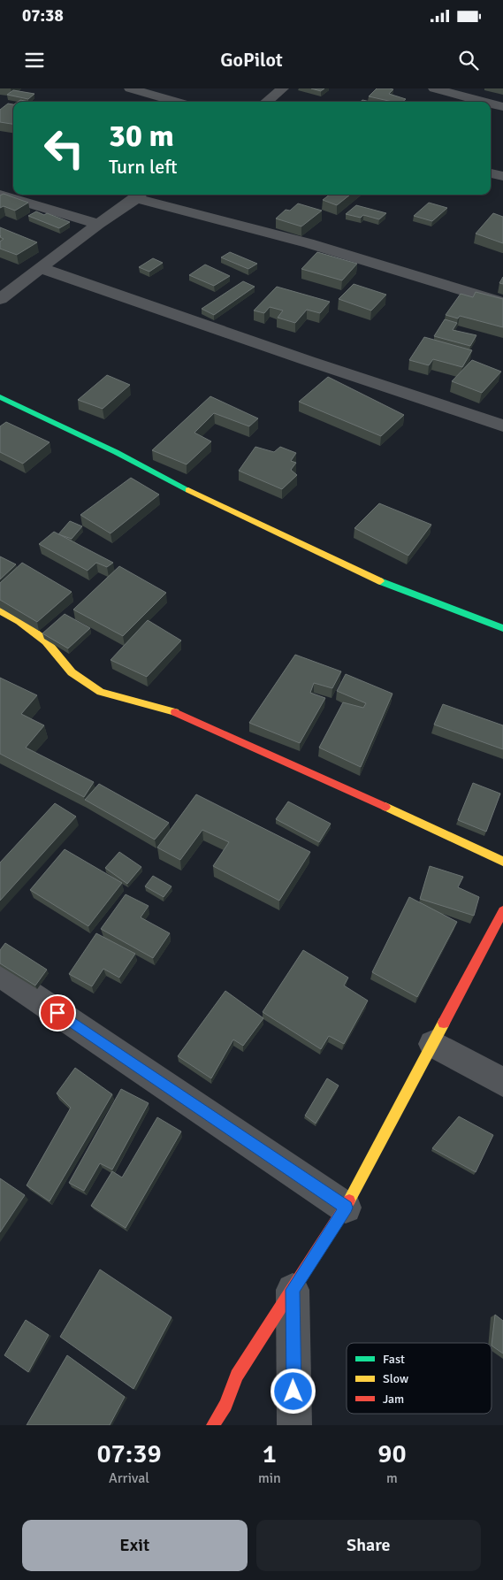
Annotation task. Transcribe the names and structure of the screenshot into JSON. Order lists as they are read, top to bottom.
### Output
{
  "legend": ["Fast", "Slow", "Jam"],
  "page": {
    "status": "07:38",
    "header": "GoPilot",
    "turn": ["30 m", "Turn left"],
    "eta": [
      "07:39",
      "Arrival",
      "1",
      "min",
      "90",
      "m"
    ],
    "buttons": ["Exit", "Share"]
  }
}
